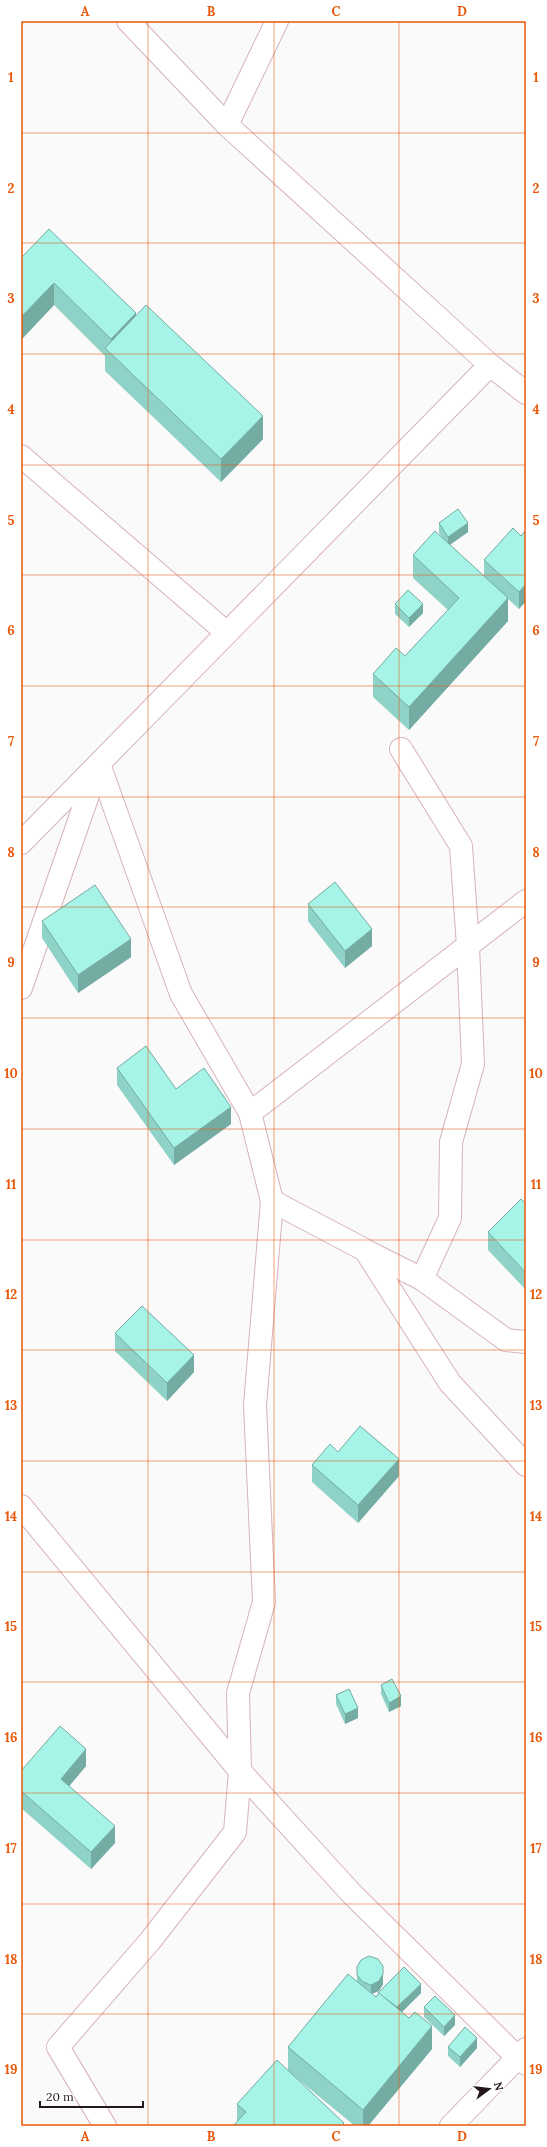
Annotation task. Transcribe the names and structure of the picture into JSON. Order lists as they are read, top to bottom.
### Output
{
  "scale_bar": "20 m",
  "north": "right",
  "grid": {
    "columns": [
      "A",
      "B",
      "C",
      "D"
    ],
    "rows": [
      "1",
      "2",
      "3",
      "4",
      "5",
      "6",
      "7",
      "8",
      "9",
      "10",
      "11",
      "12",
      "13",
      "14",
      "15",
      "16",
      "17",
      "18",
      "19"
    ]
  }
}
